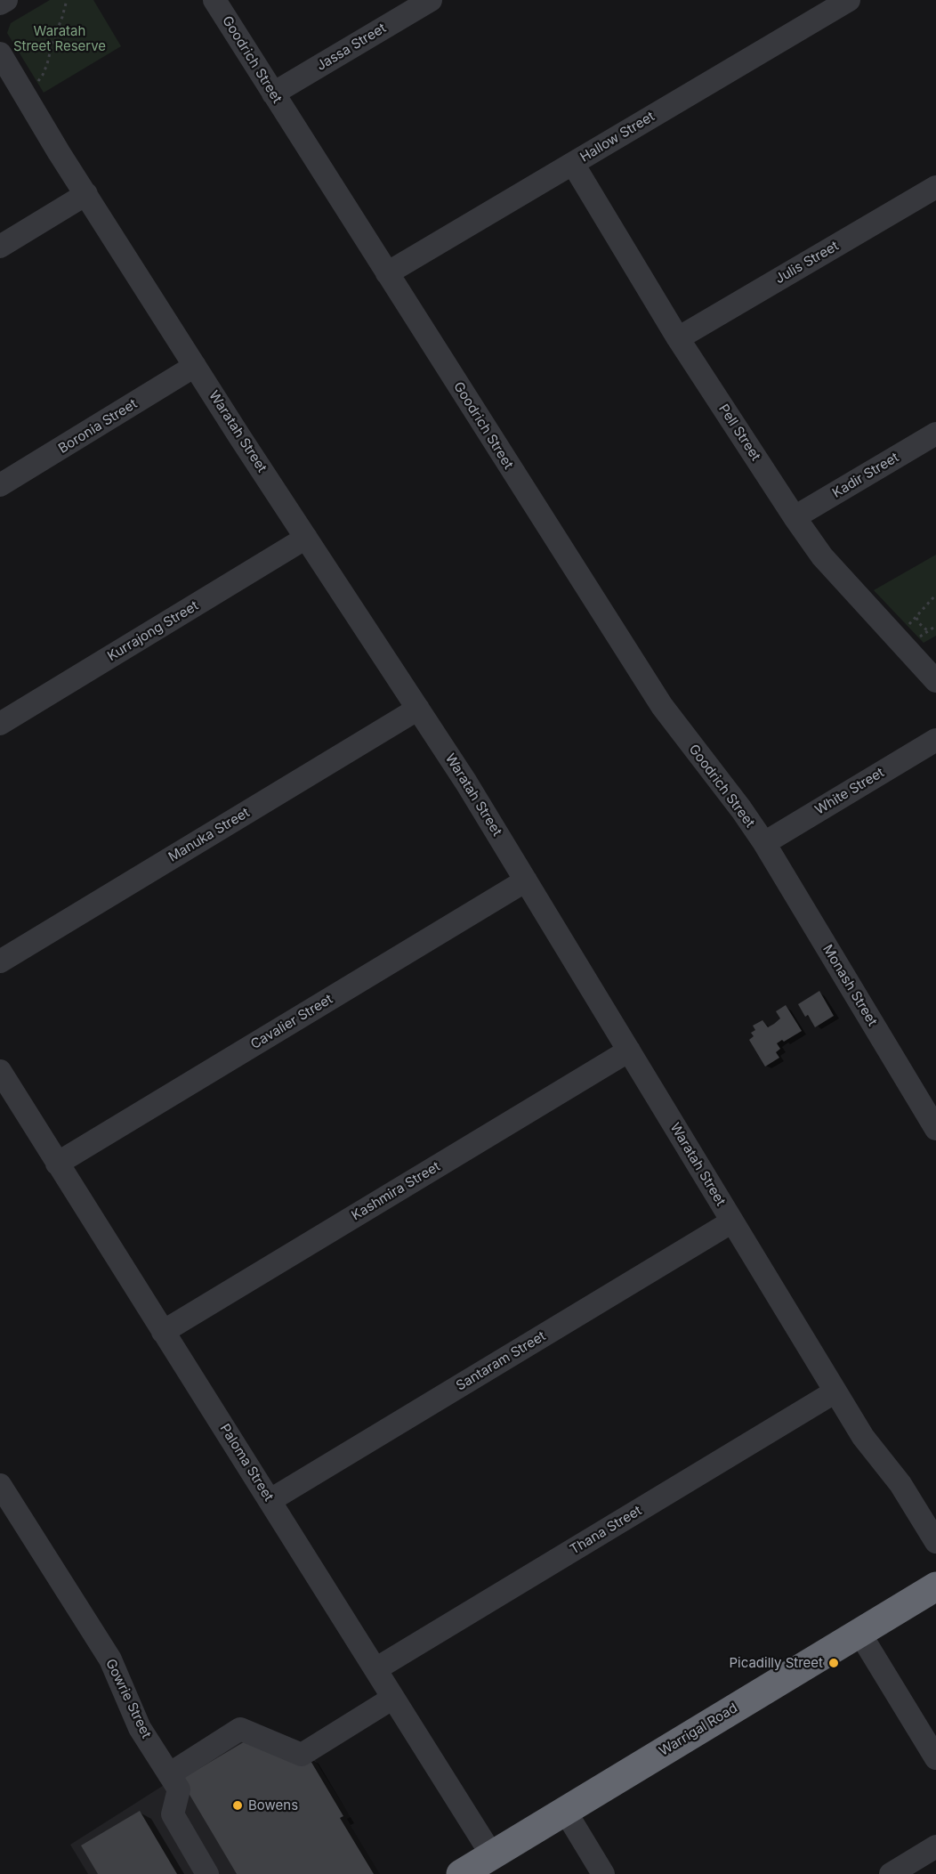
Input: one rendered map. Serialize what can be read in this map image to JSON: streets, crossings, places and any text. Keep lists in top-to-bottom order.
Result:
{
  "streets": {
    "highway": ["Warrigal Road"],
    "street": [
      "Jassa Street",
      "Goodrich Street",
      "Hallow Street",
      "Julis Street",
      "Boronia Street",
      "Waratah Street",
      "Pell Street",
      "Kadir Street",
      "Kurrajong Street",
      "White Street",
      "Manuka Street",
      "Monash Street",
      "Cavalier Street",
      "Kashmira Street",
      "Santaram Street",
      "Paloma Street",
      "Thana Street",
      "Gowrie Street"
    ]
  },
  "crossings": [
    ["Jassa Street", "Goodrich Street"],
    ["Goodrich Street", "Hallow Street"],
    ["Goodrich Street", "White Street"],
    ["Goodrich Street", "Monash Street"],
    ["Hallow Street", "Pell Street"],
    ["Julis Street", "Pell Street"],
    ["Boronia Street", "Waratah Street"],
    ["Waratah Street", "Kurrajong Street"],
    ["Waratah Street", "Manuka Street"],
    ["Waratah Street", "Cavalier Street"],
    ["Waratah Street", "Kashmira Street"],
    ["Waratah Street", "Santaram Street"],
    ["Waratah Street", "Thana Street"],
    ["Pell Street", "Kadir Street"],
    ["White Street", "Monash Street"],
    ["Cavalier Street", "Paloma Street"],
    ["Kashmira Street", "Paloma Street"],
    ["Santaram Street", "Paloma Street"],
    ["Paloma Street", "Thana Street"],
    ["Paloma Street", "Warrigal Road"]
  ],
  "parks": ["Waratah Street Reserve"],
  "places": ["Picadilly Street", "Bowens"]
}
